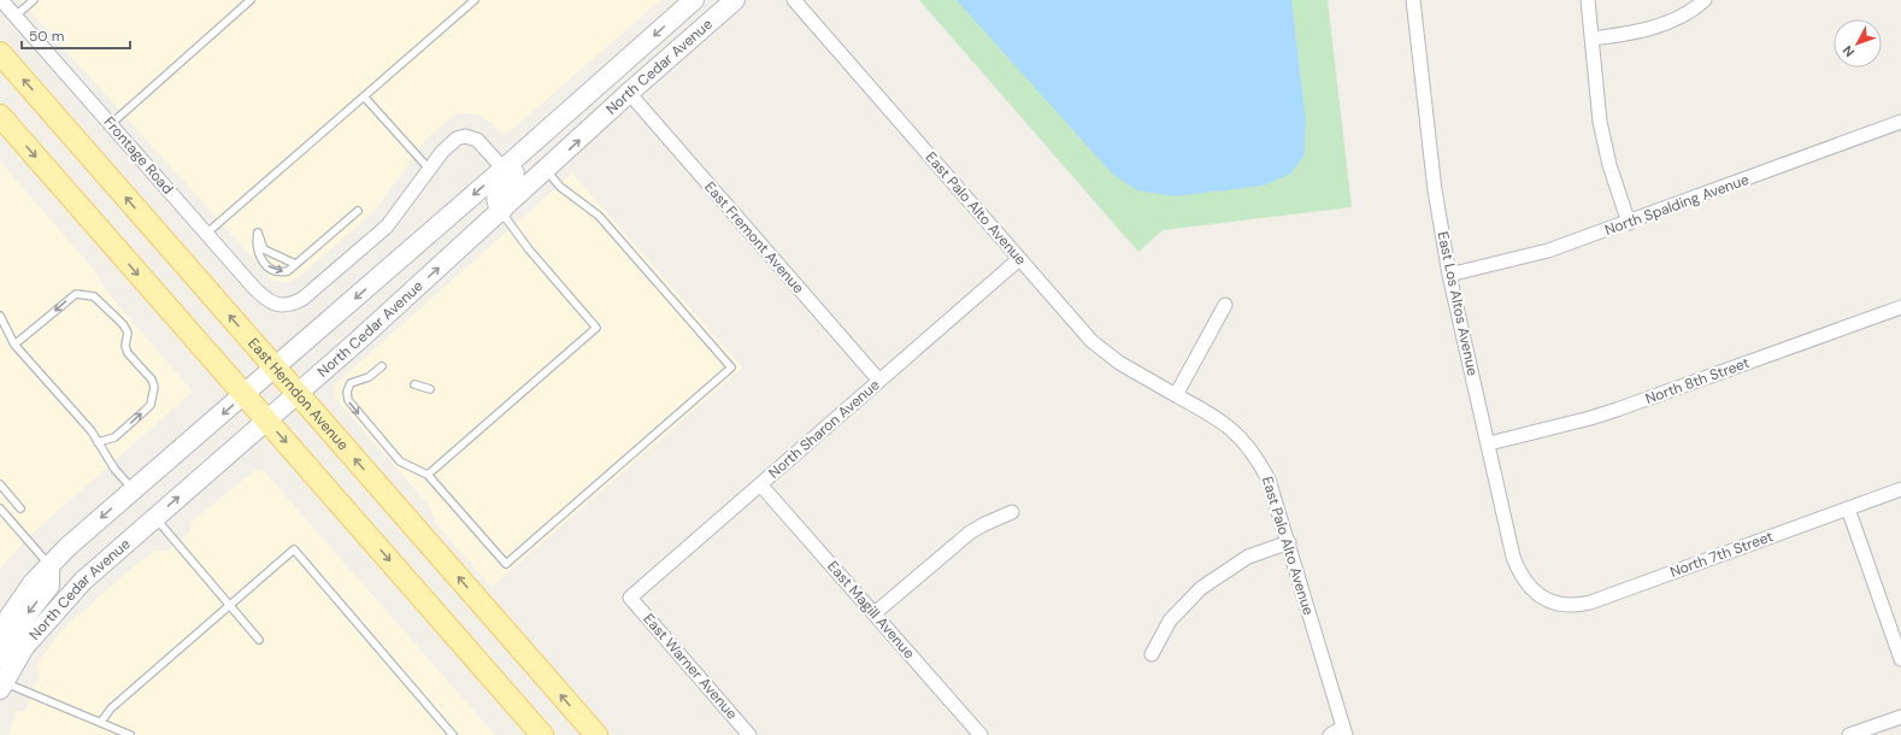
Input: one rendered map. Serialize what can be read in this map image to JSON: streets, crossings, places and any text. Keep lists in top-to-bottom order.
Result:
{
  "streets": {
    "main road": ["North Cedar Avenue", "East Herndon Avenue"],
    "street": [
      "Frontage Road",
      "North Spalding Avenue",
      "East Palo Alto Avenue",
      "East Fremont Avenue",
      "East Los Altos Avenue",
      "North 8th Street",
      "North Sharon Avenue",
      "North 7th Street",
      "East Magill Avenue",
      "East Warner Avenue"
    ]
  },
  "crossings": [
    ["North Cedar Avenue", "East Fremont Avenue"],
    ["North Cedar Avenue", "East Herndon Avenue"],
    ["North Spalding Avenue", "East Los Altos Avenue"],
    ["East Palo Alto Avenue", "North Sharon Avenue"],
    ["East Fremont Avenue", "North Sharon Avenue"],
    ["East Los Altos Avenue", "North 8th Street"],
    ["East Los Altos Avenue", "North 7th Street"],
    ["North Sharon Avenue", "East Magill Avenue"],
    ["North Sharon Avenue", "East Warner Avenue"]
  ],
  "scale_bar": "50 m",
  "north": "bottom left"
}
